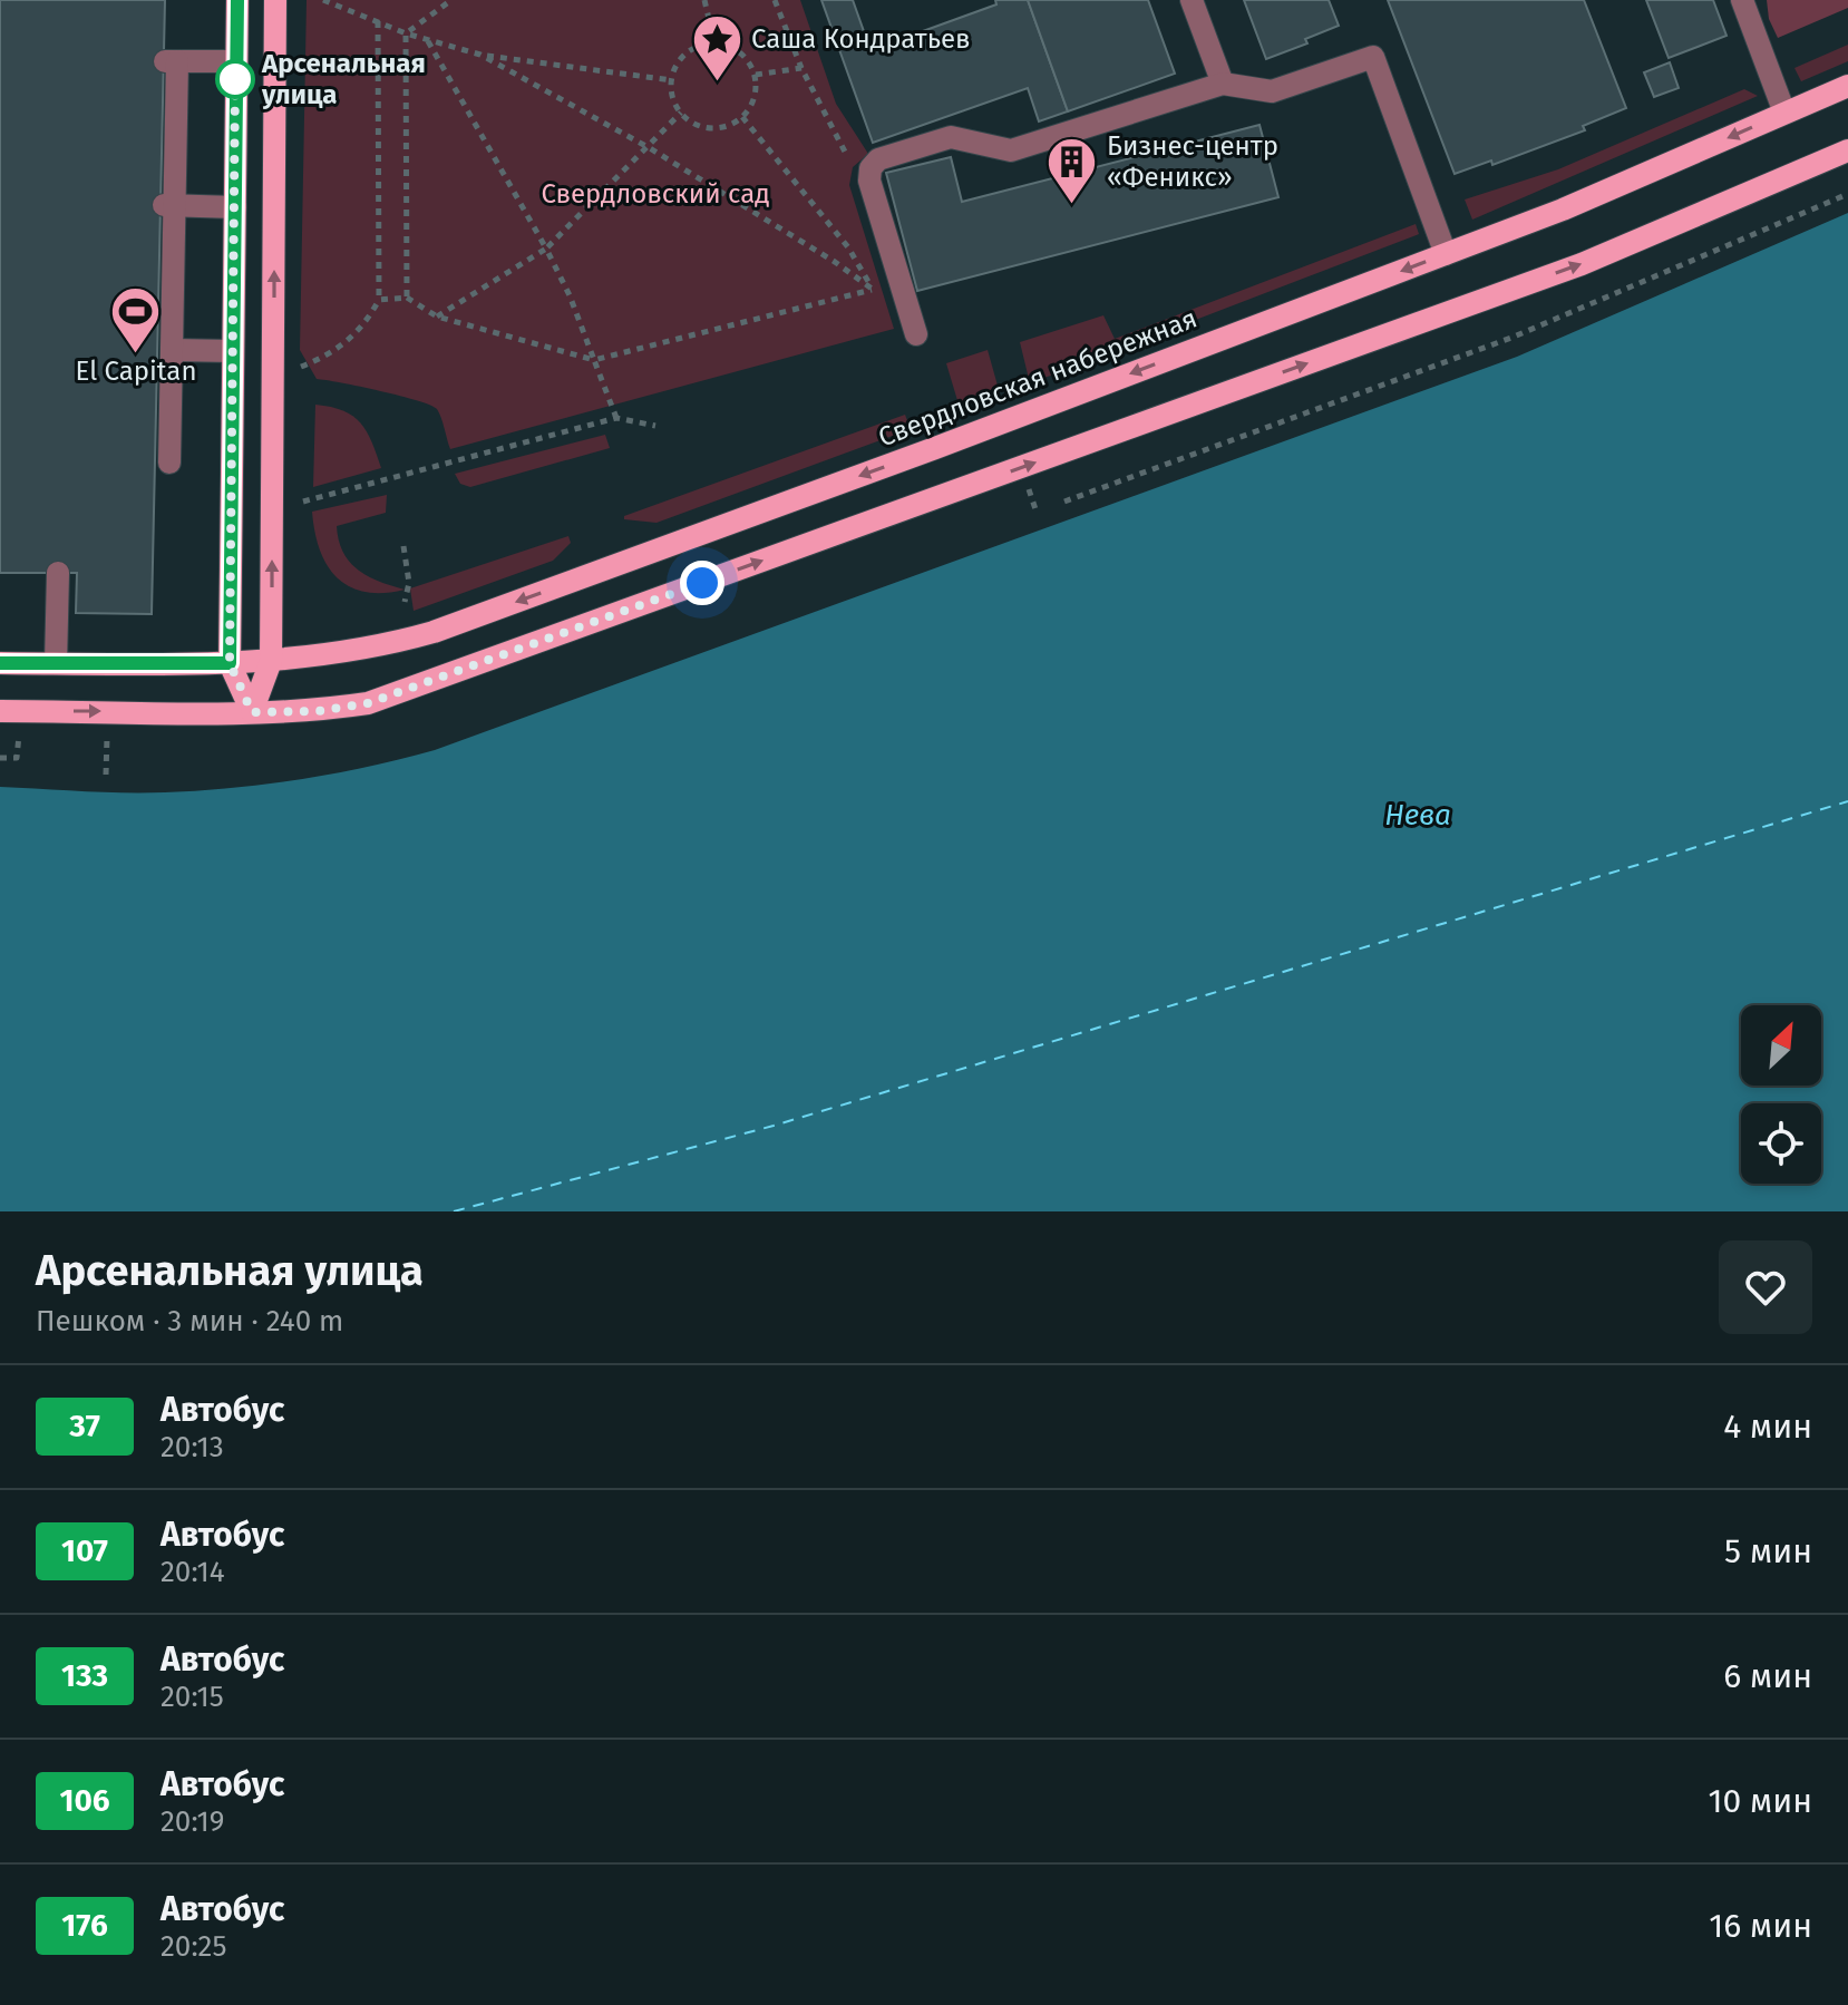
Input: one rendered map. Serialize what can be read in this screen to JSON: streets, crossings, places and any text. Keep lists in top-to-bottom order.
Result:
{
  "streets": {
    "main road": ["Свердловская набережная"]
  },
  "water": ["Нева"],
  "parks": ["Свердловский сад"],
  "places": {
    "other": ["Арсенальная улица"],
    "place": ["Саша Кондратьев"],
    "building": ["Бизнес-центр «Феникс»"],
    "sports": ["El Capitan"]
  },
  "lines": ["bus line 37"],
  "north": "top right",
  "page": {
    "heading": ["Арсенальная улица", "Пешком · 3 мин · 240 m"],
    "list": [
      {
        "mark": "37",
        "name": "Автобус",
        "note": "20:13",
        "value": "4 мин"
      },
      {
        "mark": "107",
        "name": "Автобус",
        "note": "20:14",
        "value": "5 мин"
      },
      {
        "mark": "133",
        "name": "Автобус",
        "note": "20:15",
        "value": "6 мин"
      },
      {
        "mark": "106",
        "name": "Автобус",
        "note": "20:19",
        "value": "10 мин"
      },
      {
        "mark": "176",
        "name": "Автобус",
        "note": "20:25",
        "value": "16 мин"
      }
    ]
  }
}
